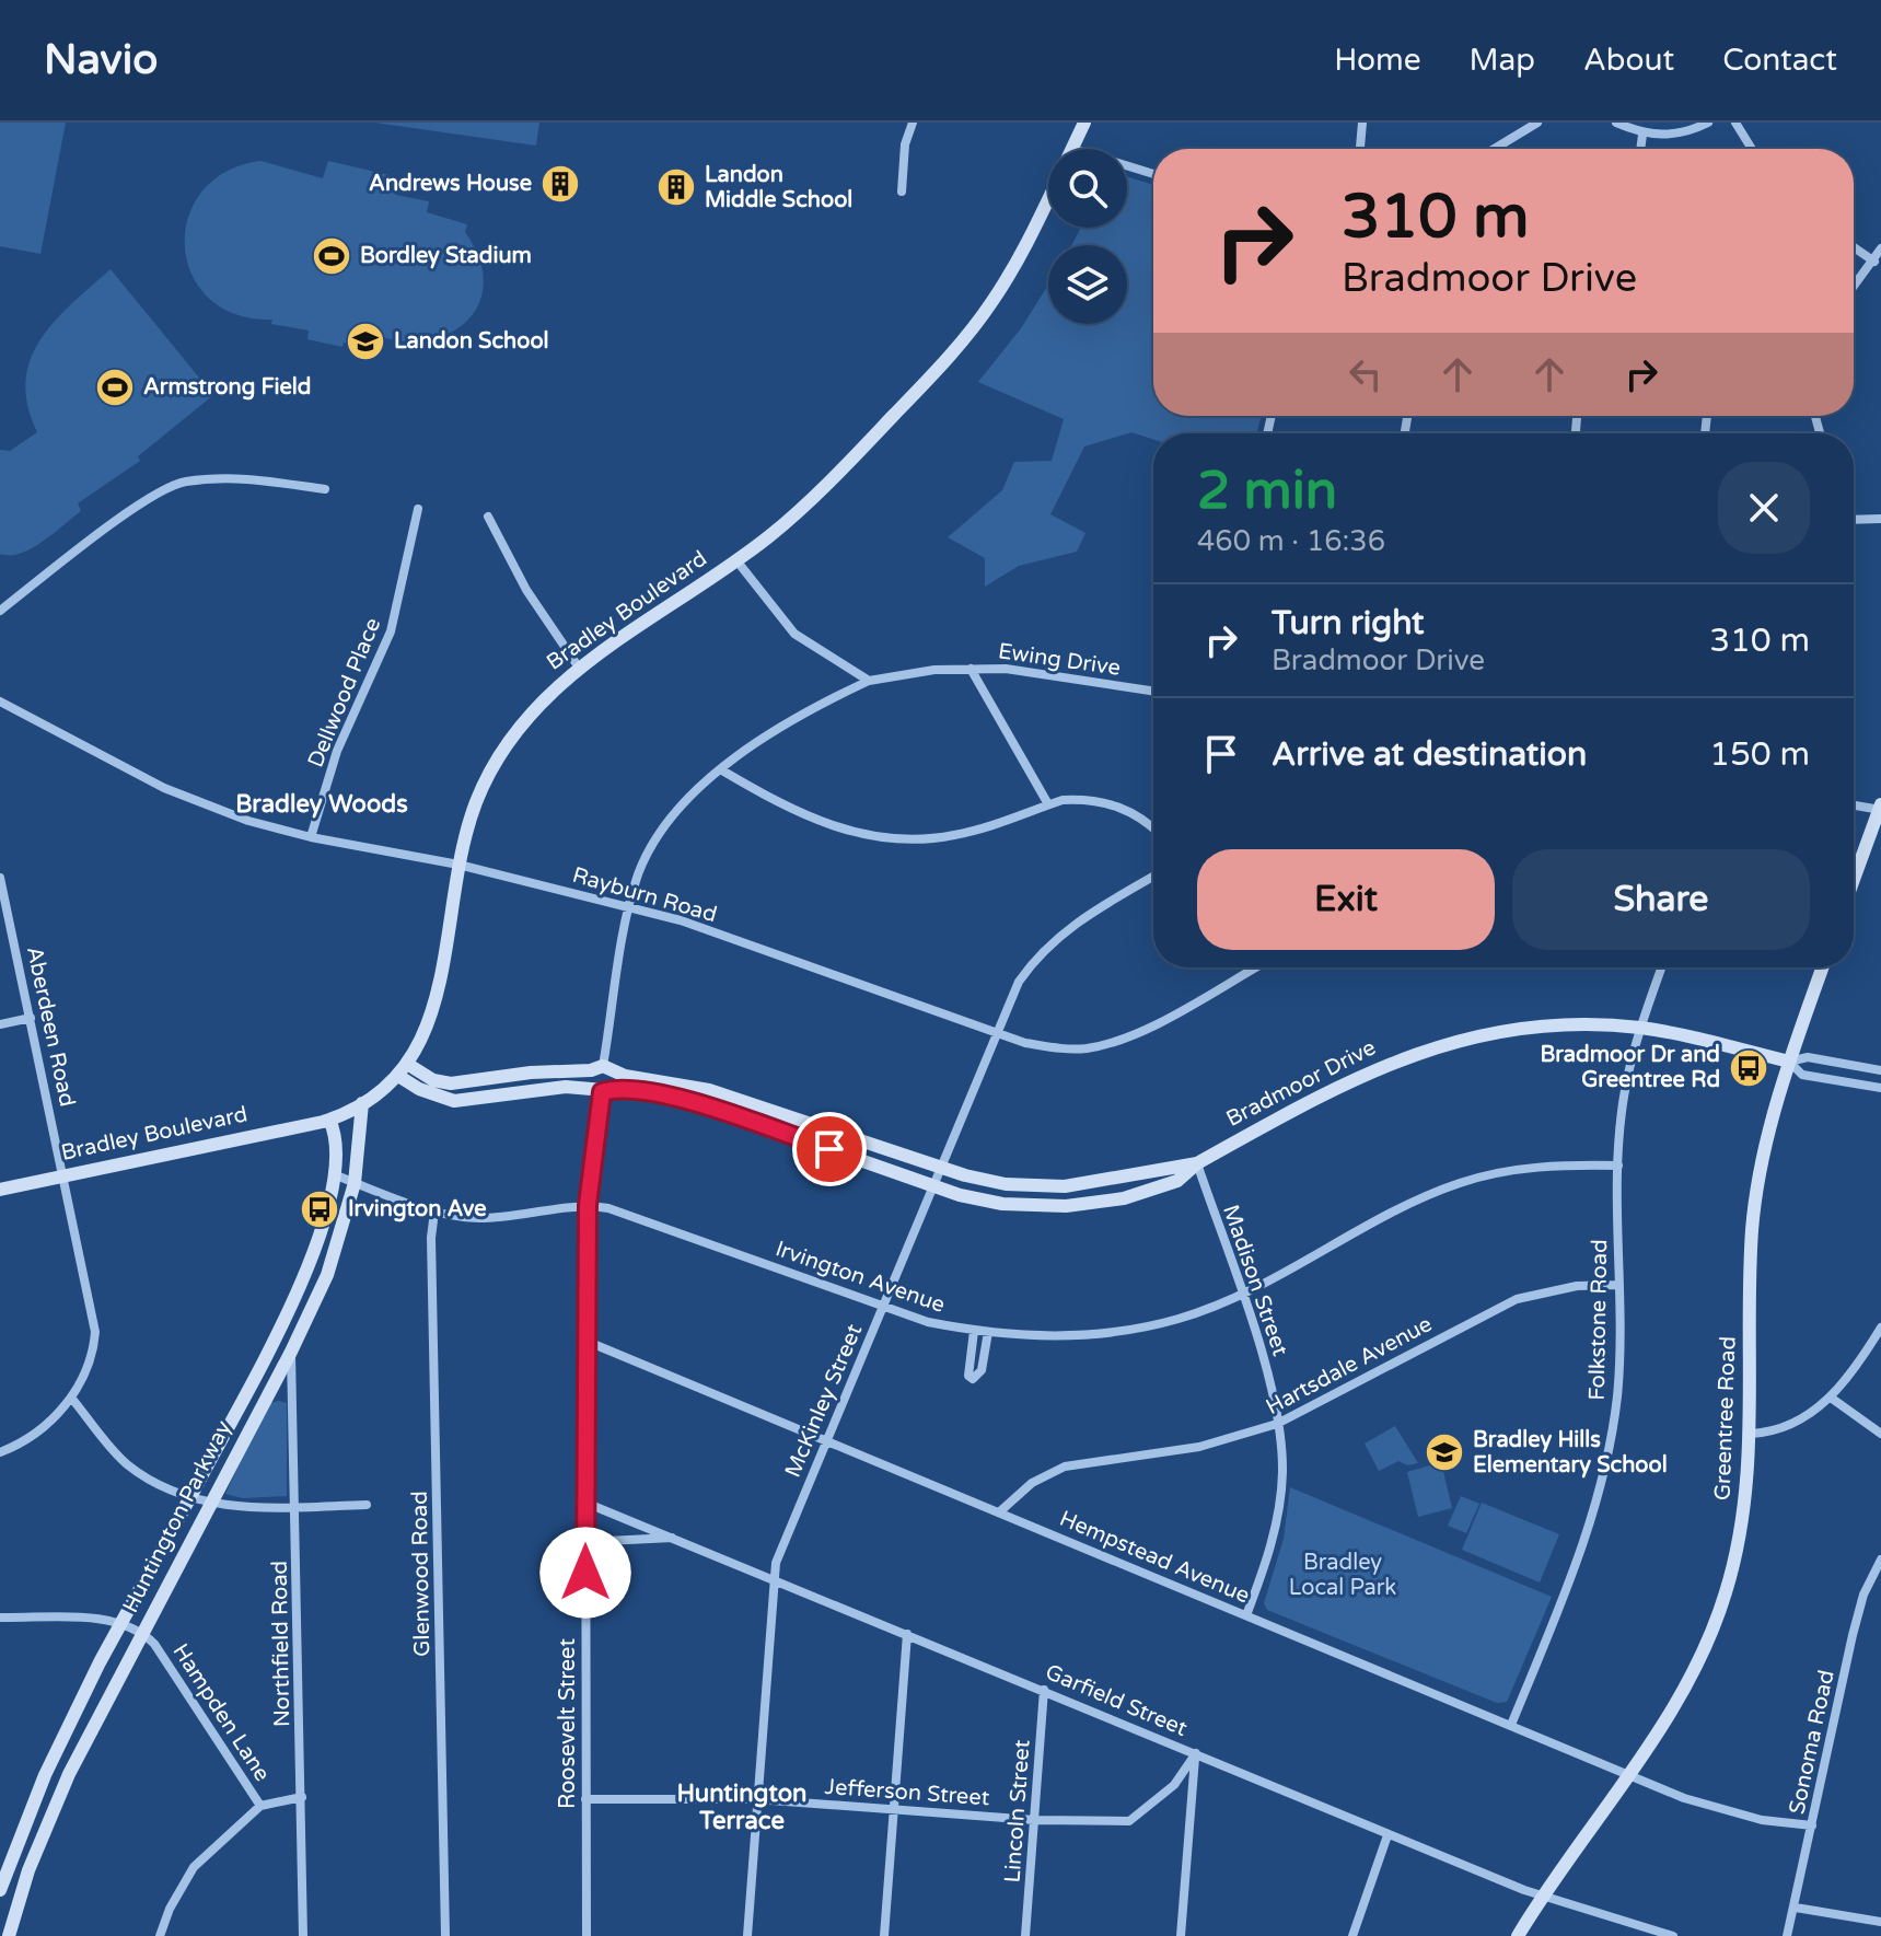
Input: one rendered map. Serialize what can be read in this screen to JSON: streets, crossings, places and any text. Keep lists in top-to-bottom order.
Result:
{
  "streets": {
    "street": [
      "Bradley Boulevard",
      "Ewing Drive",
      "Dellwood Place",
      "Rayburn Road",
      "Aberdeen Road",
      "Bradmoor Drive",
      "Irvington Avenue",
      "Madison Street",
      "Folkstone Road",
      "Hartsdale Avenue",
      "McKinley Street",
      "Greentree Road",
      "Huntington Parkway",
      "Hempstead Avenue",
      "Glenwood Road",
      "Northfield Road",
      "Garfield Street",
      "Hampden Lane",
      "Roosevelt Street",
      "Sonoma Road",
      "Jefferson Street",
      "Lincoln Street"
    ]
  },
  "crossings": [
    ["Bradley Boulevard", "Rayburn Road"],
    ["Bradley Boulevard", "Aberdeen Road"],
    ["Bradley Boulevard", "Bradmoor Drive"],
    ["Bradley Boulevard", "Huntington Parkway"],
    ["Dellwood Place", "Rayburn Road"],
    ["Rayburn Road", "McKinley Street"],
    ["Bradmoor Drive", "Madison Street"],
    ["Bradmoor Drive", "Folkstone Road"],
    ["Bradmoor Drive", "McKinley Street"],
    ["Bradmoor Drive", "Greentree Road"],
    ["Bradmoor Drive", "Roosevelt Street"],
    ["Irvington Avenue", "Madison Street"],
    ["Irvington Avenue", "Folkstone Road"],
    ["Irvington Avenue", "McKinley Street"],
    ["Irvington Avenue", "Huntington Parkway"],
    ["Irvington Avenue", "Glenwood Road"],
    ["Irvington Avenue", "Roosevelt Street"],
    ["Madison Street", "Hartsdale Avenue"],
    ["Madison Street", "Hempstead Avenue"],
    ["Folkstone Road", "Hartsdale Avenue"],
    ["Folkstone Road", "Hempstead Avenue"],
    ["Hartsdale Avenue", "Hempstead Avenue"],
    ["McKinley Street", "Hempstead Avenue"],
    ["McKinley Street", "Garfield Street"],
    ["McKinley Street", "Jefferson Street"],
    ["Greentree Road", "Hempstead Avenue"],
    ["Greentree Road", "Garfield Street"],
    ["Huntington Parkway", "Northfield Road"],
    ["Huntington Parkway", "Hampden Lane"],
    ["Hempstead Avenue", "Roosevelt Street"],
    ["Hempstead Avenue", "Sonoma Road"],
    ["Garfield Street", "Roosevelt Street"],
    ["Garfield Street", "Jefferson Street"],
    ["Garfield Street", "Lincoln Street"],
    ["Roosevelt Street", "Jefferson Street"],
    ["Jefferson Street", "Lincoln Street"]
  ],
  "districts": ["Bradley Woods", "Huntington Terrace"],
  "parks": ["Bradley Local Park"],
  "places": {
    "building": ["Andrews House", "Landon Middle School"],
    "sports": ["Bordley Stadium", "Armstrong Field"],
    "school or university": ["Landon School", "Bradley Hills Elementary School"],
    "bus stop": ["Bradmoor Dr and Greentree Rd", "Irvington Ave"]
  },
  "page": {
    "header": "Navio",
    "nav": [
      "Home",
      "Map",
      "About",
      "Contact"
    ],
    "turn": ["310 m", "Bradmoor Drive"],
    "heading": ["2 min", "460 m · 16:36"],
    "list": [
      {
        "name": "Turn right",
        "note": "Bradmoor Drive",
        "value": "310 m"
      },
      {
        "name": "Arrive at destination",
        "value": "150 m"
      }
    ],
    "buttons": ["Exit", "Share"]
  }
}
